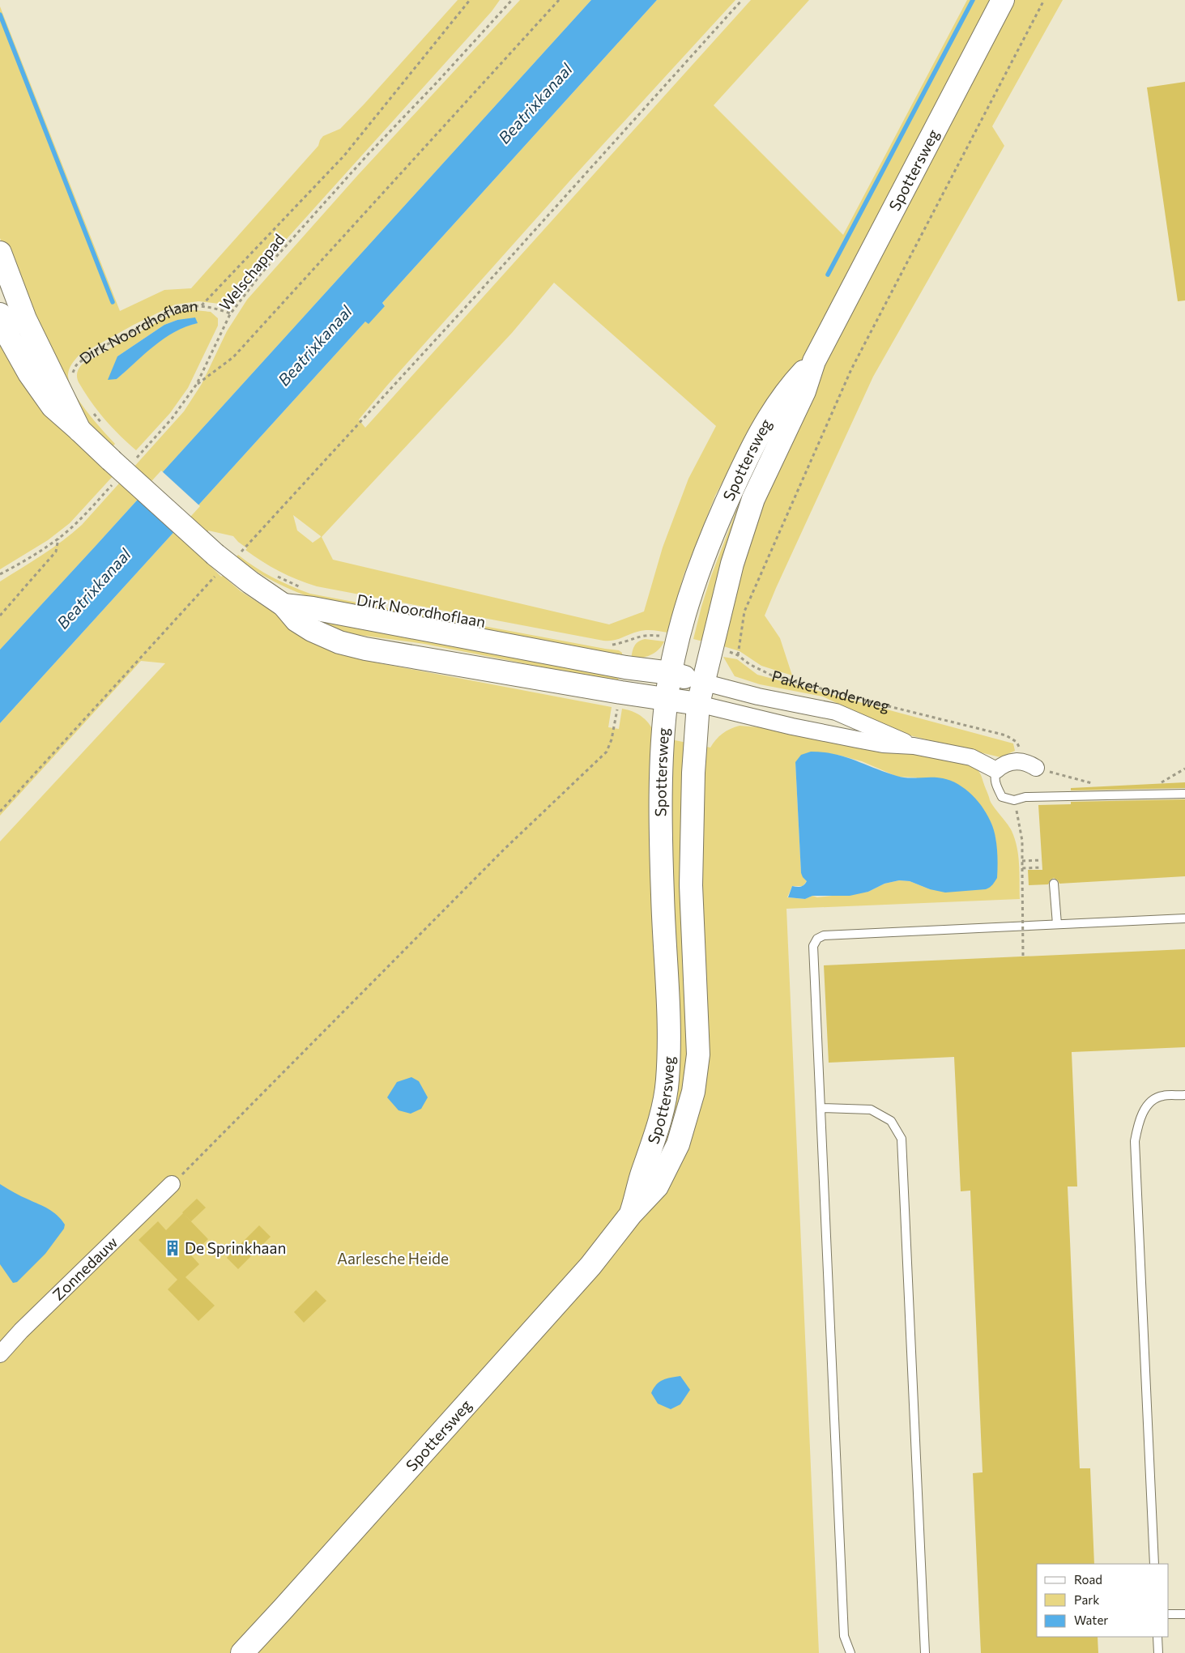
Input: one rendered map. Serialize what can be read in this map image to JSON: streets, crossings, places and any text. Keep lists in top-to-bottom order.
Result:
{
  "streets": {
    "main road": ["Spottersweg", "Dirk Noordhoflaan"],
    "street": ["Pakket onderweg", "Zonnedauw"],
    "path": ["Welschappad"]
  },
  "crossings": [
    ["Spottersweg", "Dirk Noordhoflaan"],
    ["Spottersweg", "Pakket onderweg"],
    ["Welschappad", "Dirk Noordhoflaan"],
    ["Dirk Noordhoflaan", "Pakket onderweg"]
  ],
  "water": ["Beatrixkanaal"],
  "parks": ["Aarlesche Heide"],
  "places": {
    "building": ["De Sprinkhaan"]
  },
  "legend": ["Road", "Park", "Water"]
}
